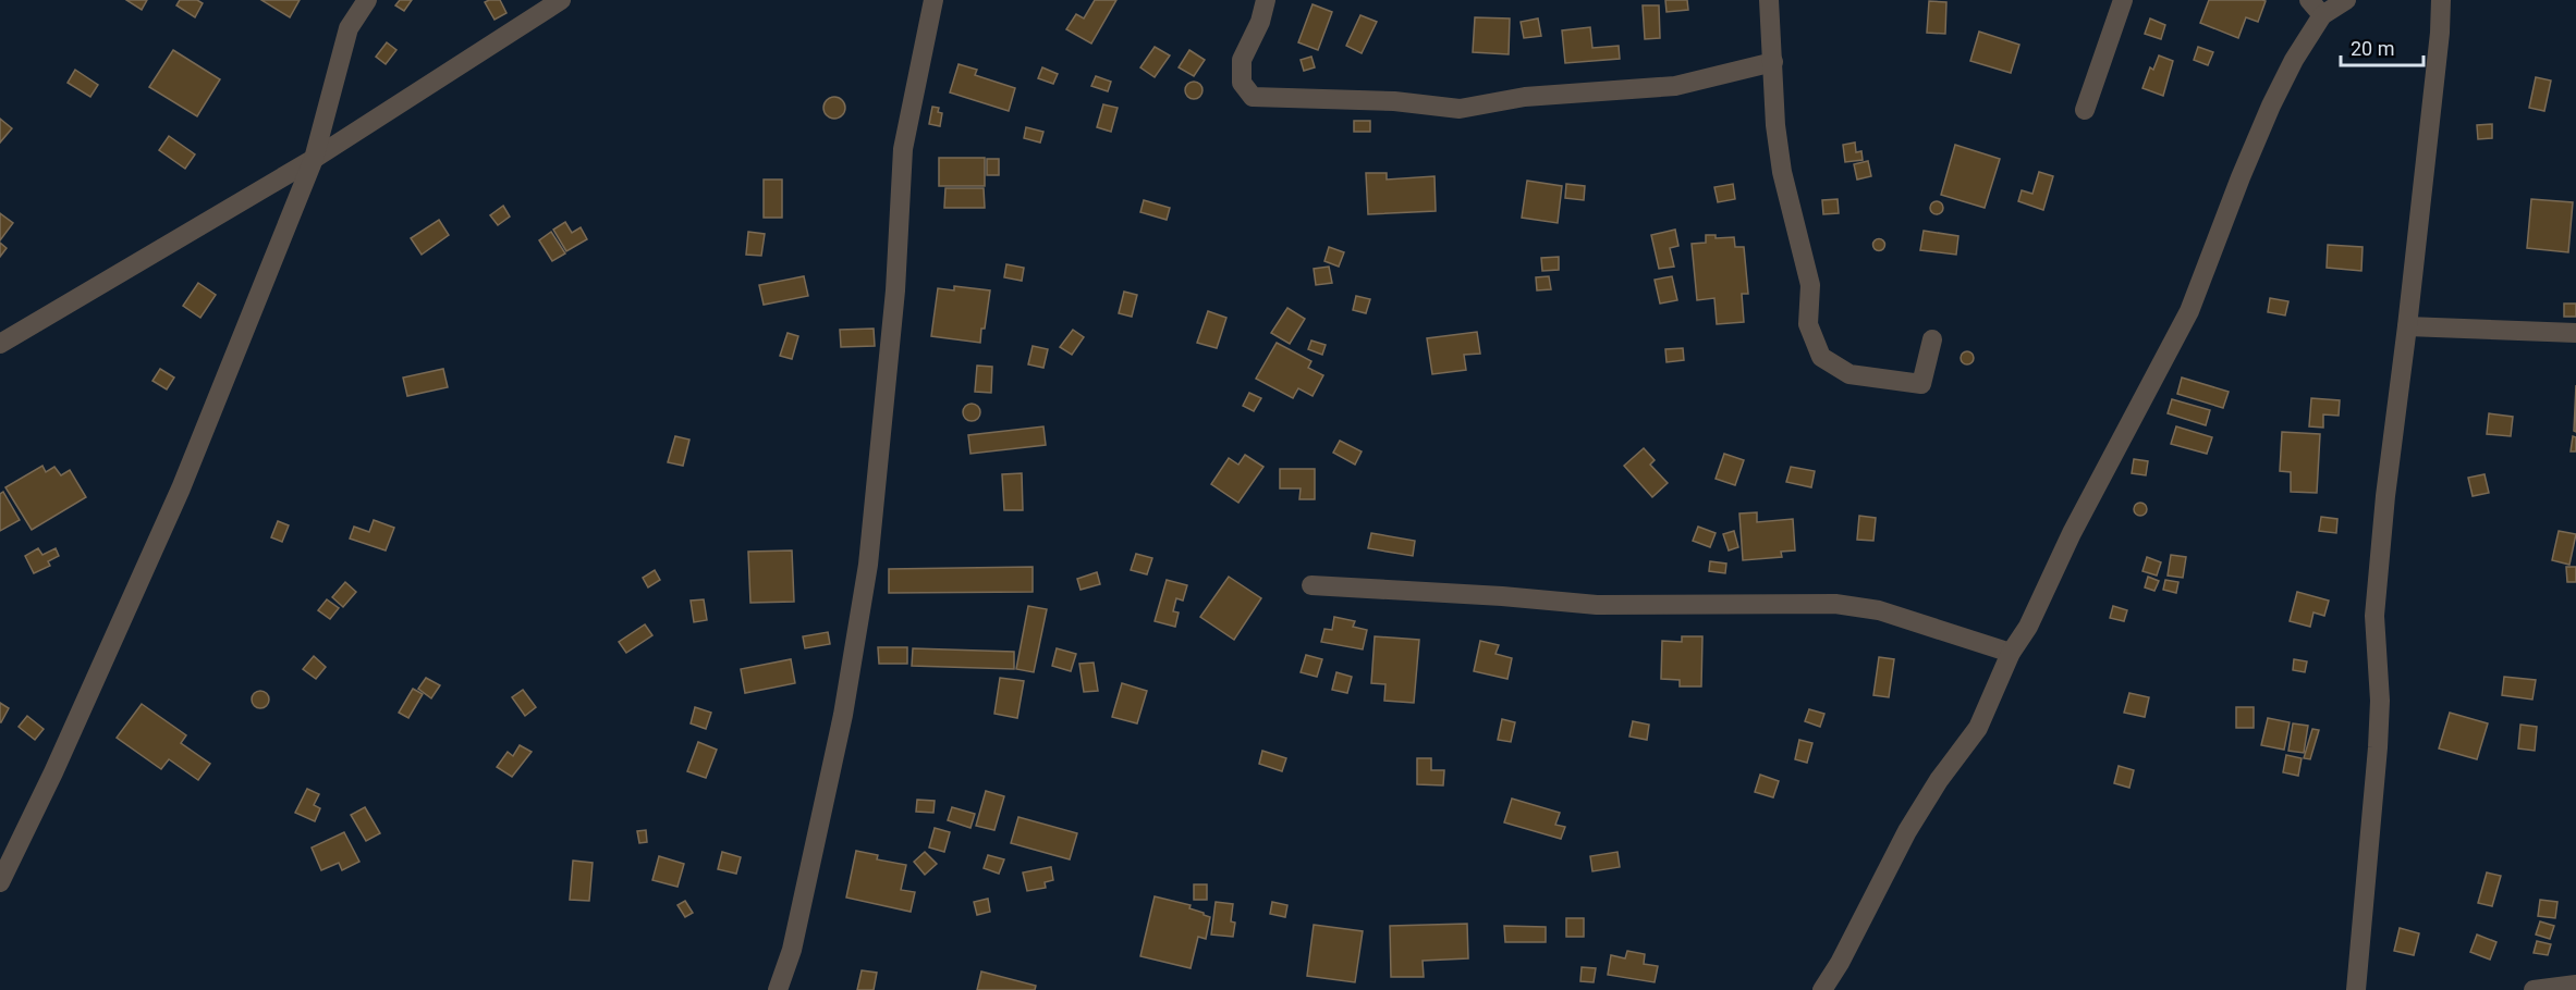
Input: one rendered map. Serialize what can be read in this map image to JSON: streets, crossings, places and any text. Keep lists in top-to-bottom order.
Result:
{
  "scale_bar": "20 m"
}
